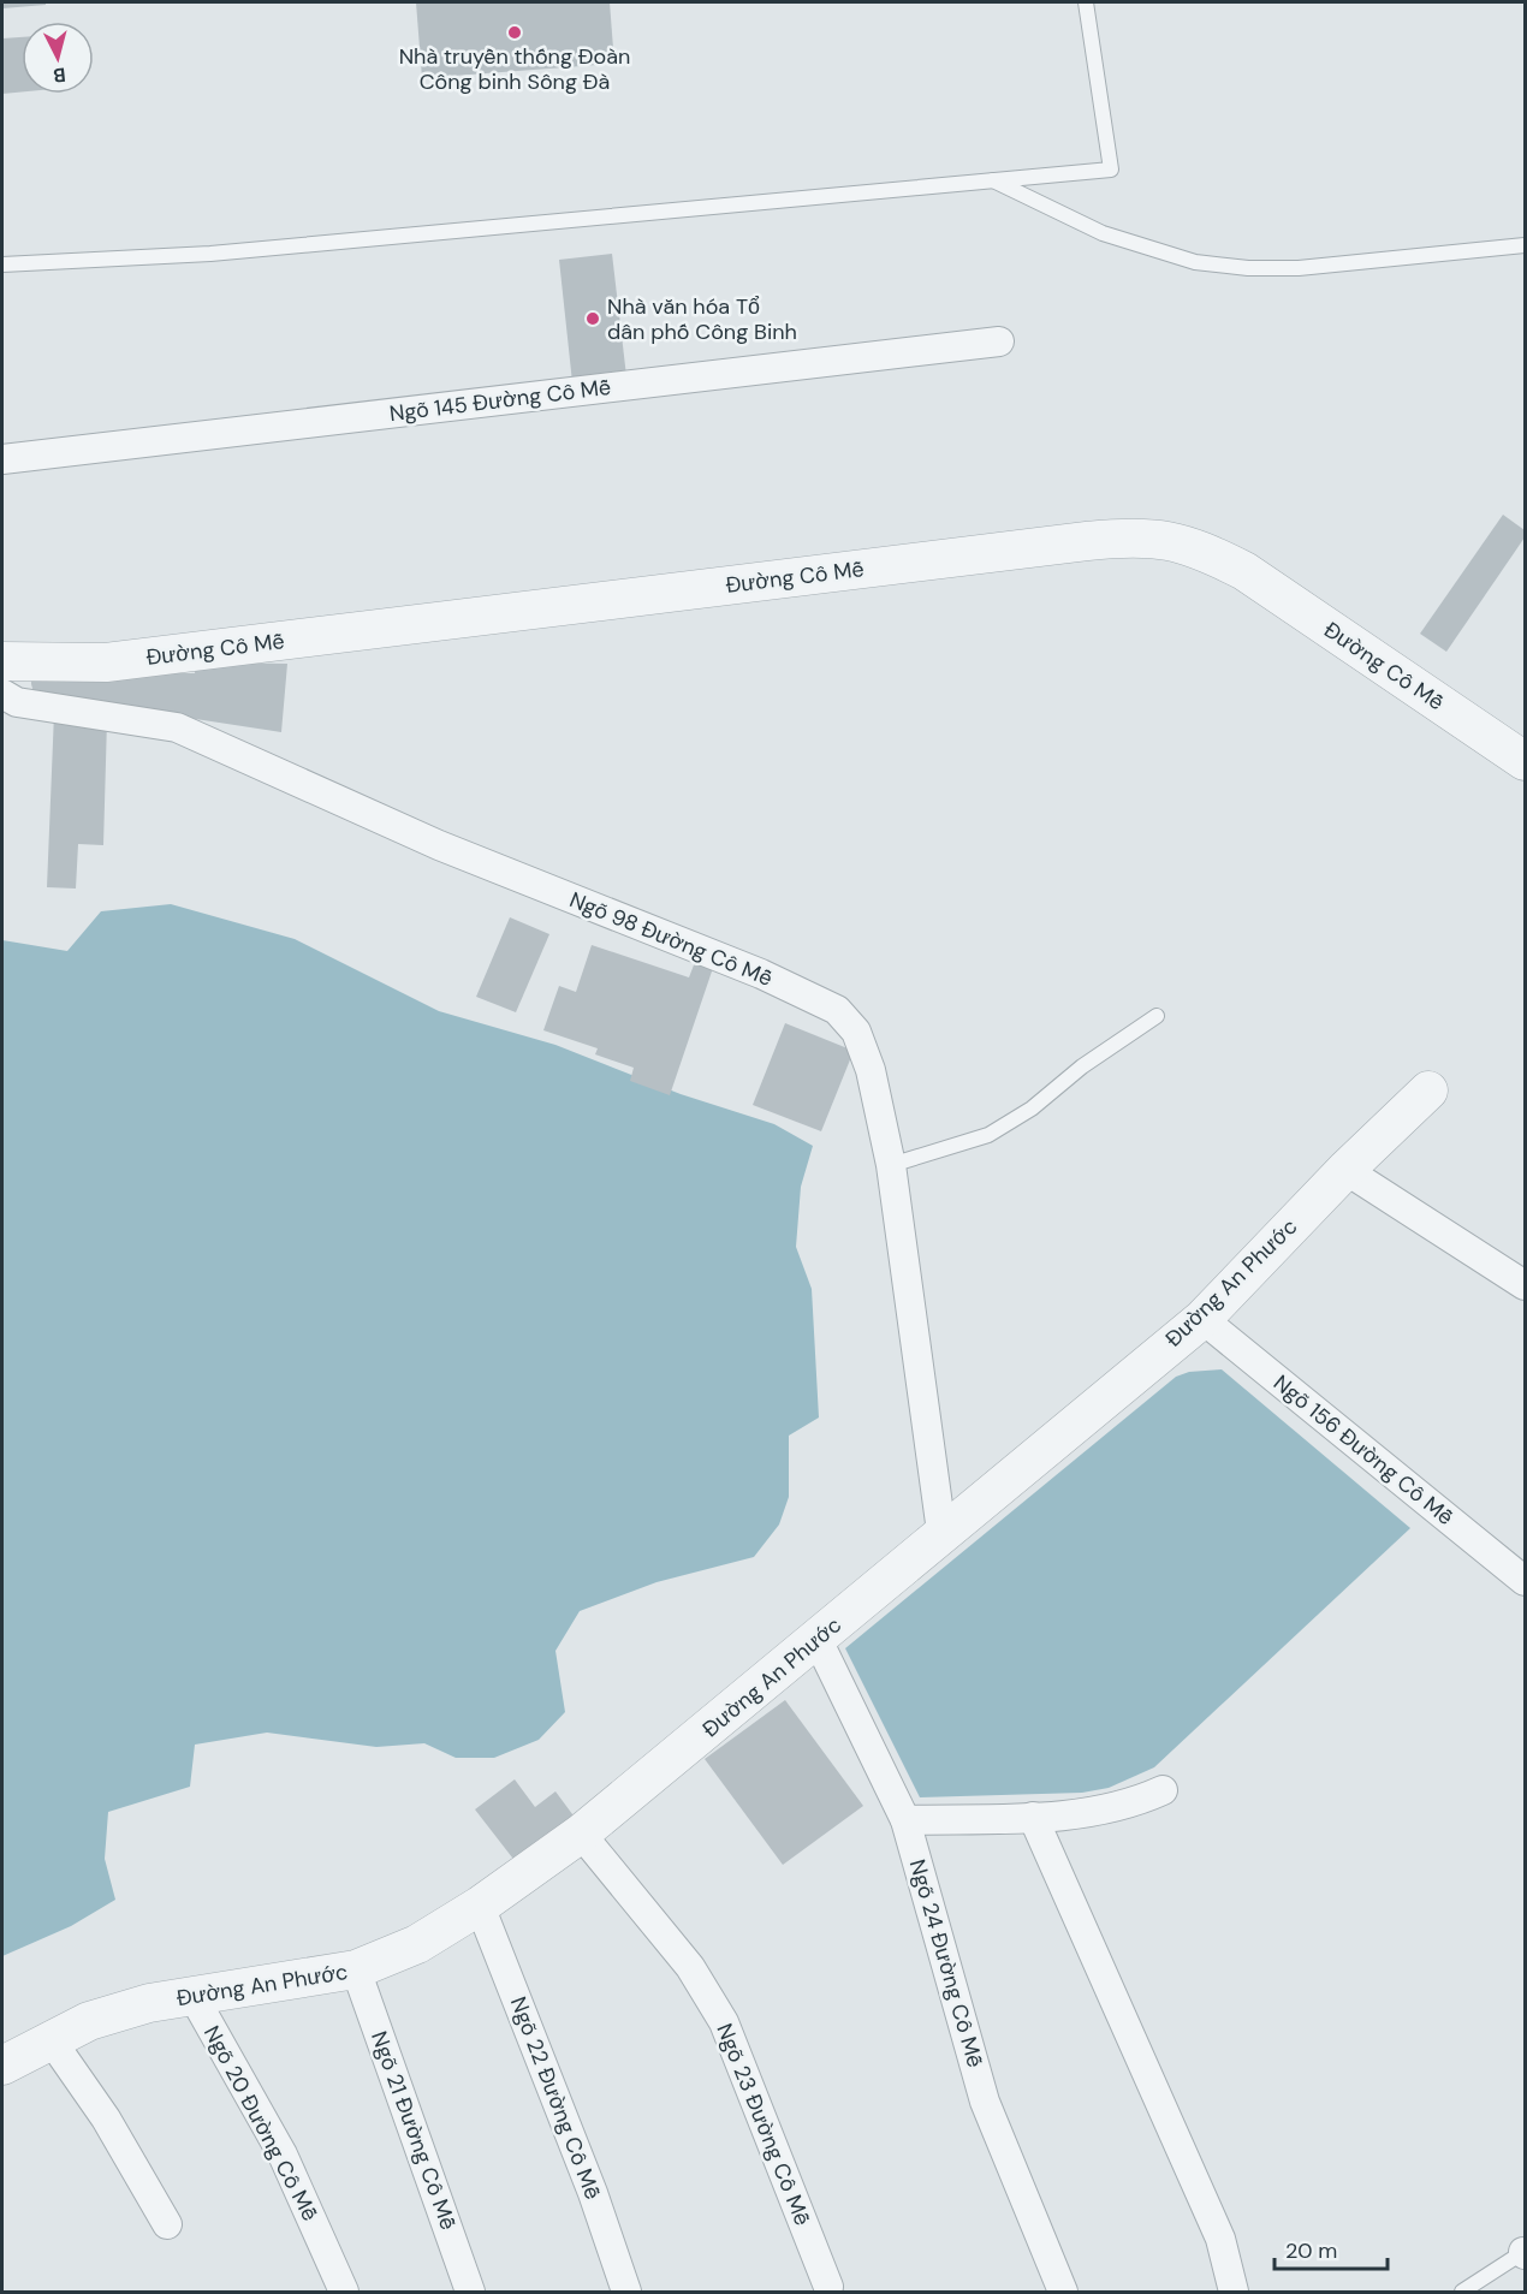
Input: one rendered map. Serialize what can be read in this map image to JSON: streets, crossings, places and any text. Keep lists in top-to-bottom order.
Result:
{
  "streets": {
    "street": [
      "Ngõ 145 Đường Cô Mễ",
      "Đường Cô Mễ",
      "Ngõ 98 Đường Cô Mễ",
      "Đường An Phước",
      "Ngõ 156 Đường Cô Mễ",
      "Ngõ 24 Đường Cô Mễ",
      "Ngõ 22 Đường Cô Mễ",
      "Ngõ 20 Đường Cô Mễ",
      "Ngõ 23 Đường Cô Mễ",
      "Ngõ 21 Đường Cô Mễ"
    ]
  },
  "crossings": [
    ["Ngõ 98 Đường Cô Mễ", "Đường An Phước"],
    ["Đường An Phước", "Ngõ 156 Đường Cô Mễ"],
    ["Đường An Phước", "Ngõ 24 Đường Cô Mễ"],
    ["Đường An Phước", "Ngõ 22 Đường Cô Mễ"],
    ["Đường An Phước", "Ngõ 20 Đường Cô Mễ"],
    ["Đường An Phước", "Ngõ 23 Đường Cô Mễ"],
    ["Đường An Phước", "Ngõ 21 Đường Cô Mễ"]
  ],
  "places": ["Nhà truyền thống Đoàn Công binh Sông Đà", "Nhà văn hóa Tổ dân phố Công Binh"],
  "scale_bar": "20 m",
  "north": "bottom"
}
